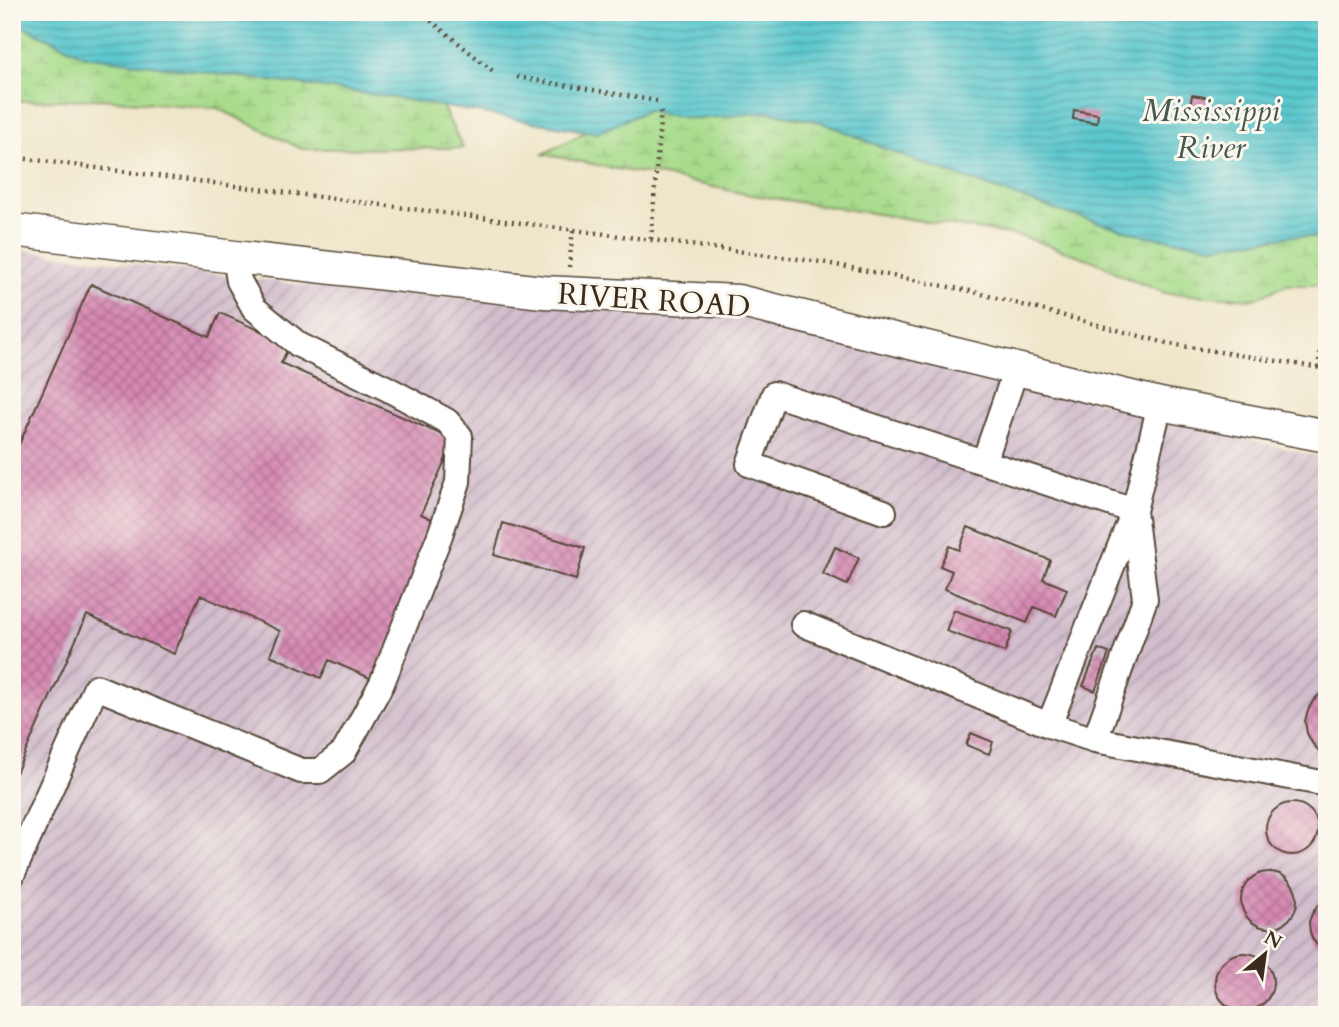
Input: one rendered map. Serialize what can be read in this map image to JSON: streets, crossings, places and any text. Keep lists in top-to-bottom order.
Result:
{
  "streets": {
    "main road": ["RIVER ROAD"]
  },
  "water": ["Mississippi River"],
  "north": "top right"
}
